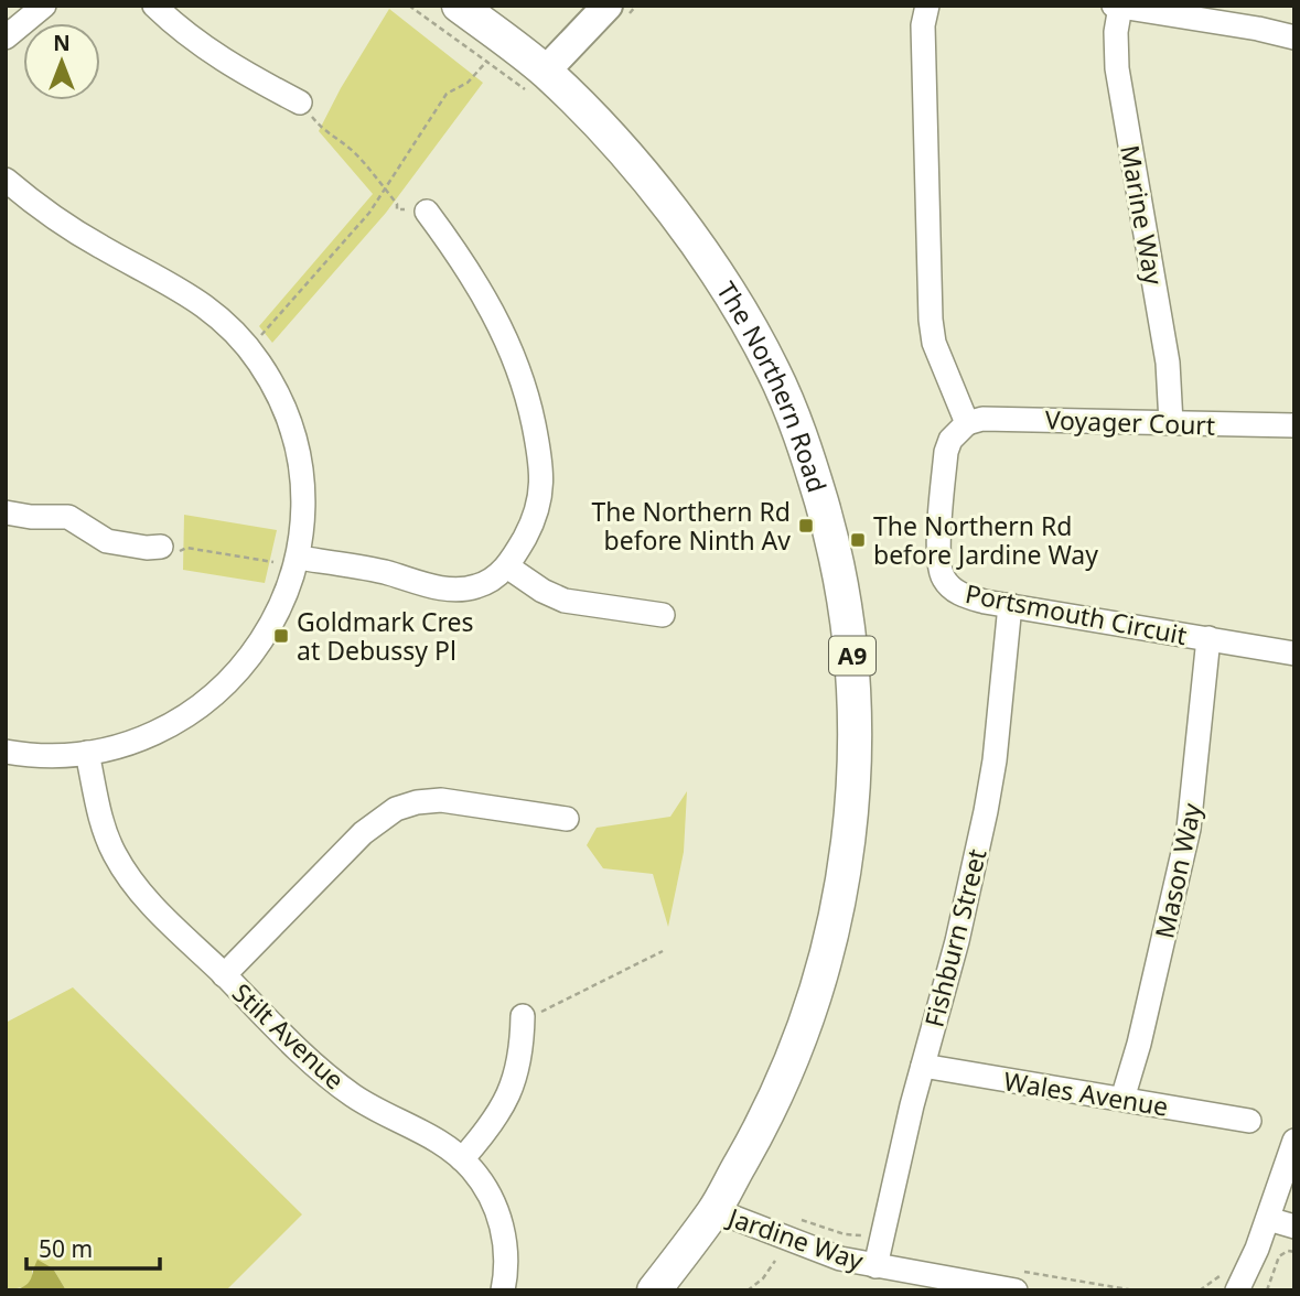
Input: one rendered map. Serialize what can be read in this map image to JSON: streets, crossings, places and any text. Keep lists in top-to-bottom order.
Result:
{
  "streets": {
    "highway": ["The Northern Road", "A9"],
    "street": [
      "Marine Way",
      "Voyager Court",
      "Portsmouth Circuit",
      "Mason Way",
      "Fishburn Street",
      "Stilt Avenue",
      "Wales Avenue",
      "Jardine Way"
    ]
  },
  "crossings": [
    ["Marine Way", "Voyager Court"],
    ["The Northern Road", "Jardine Way"],
    ["Voyager Court", "Portsmouth Circuit"],
    ["Portsmouth Circuit", "Mason Way"],
    ["Portsmouth Circuit", "Fishburn Street"],
    ["Mason Way", "Wales Avenue"],
    ["Fishburn Street", "Wales Avenue"],
    ["Fishburn Street", "Jardine Way"]
  ],
  "places": {
    "transit": ["The Northern Rd before Ninth Av", "The Northern Rd before Jardine Way", "Goldmark Cres at Debussy Pl"]
  },
  "scale_bar": "50 m",
  "north": "top"
}
